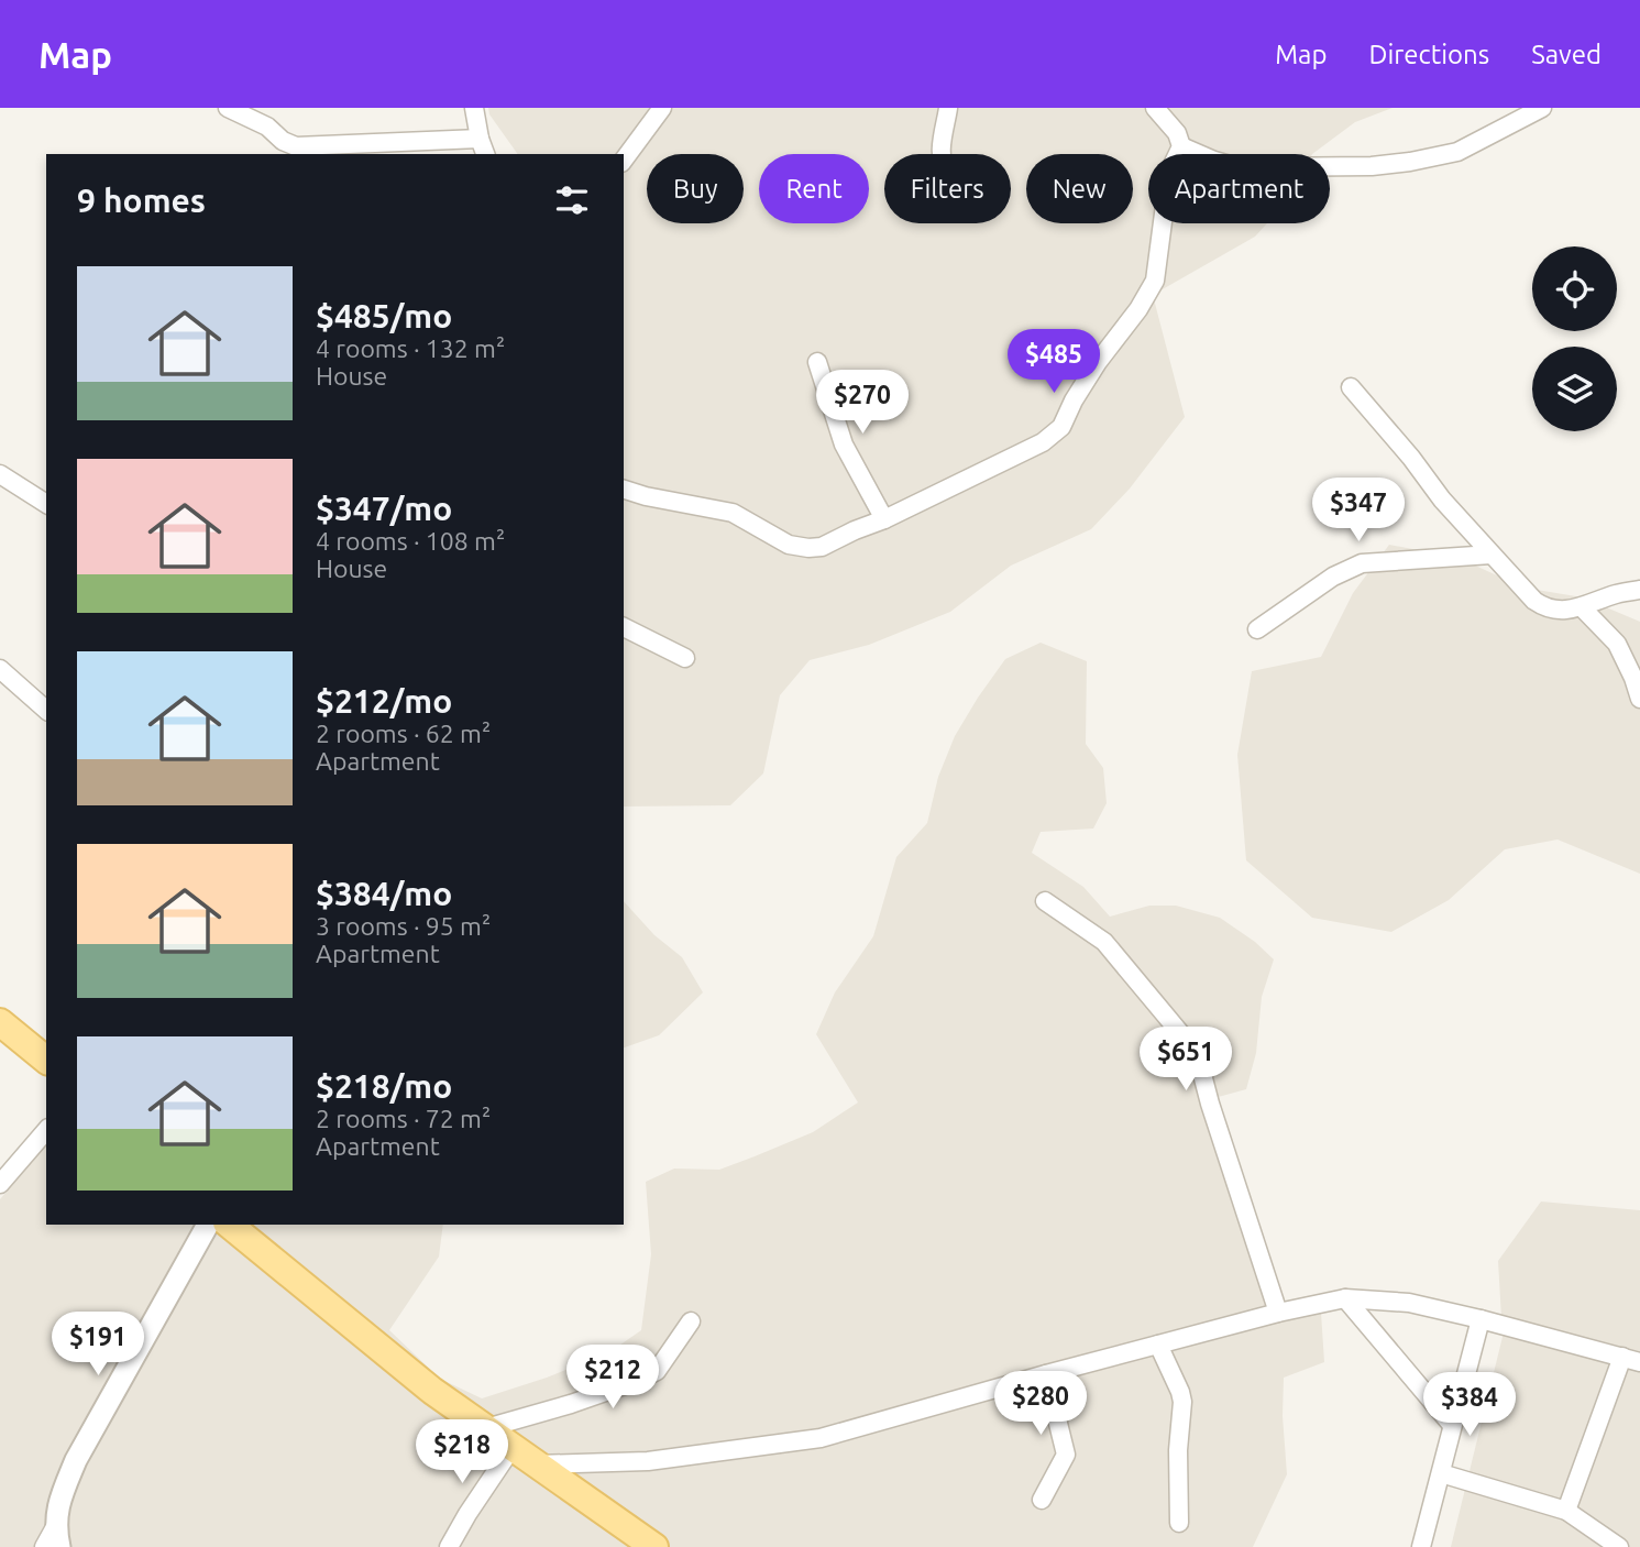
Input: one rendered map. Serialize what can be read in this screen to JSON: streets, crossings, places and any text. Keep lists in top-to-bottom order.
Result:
{
  "page": {
    "header": "Map",
    "nav": ["Map", "Directions", "Saved"],
    "chip": [
      "Buy",
      "Rent",
      "Filters",
      "New",
      "Apartment"
    ],
    "heading": "9 homes",
    "list": [
      {
        "name": "$485/mo",
        "note": "4 rooms · 132 m² · House"
      },
      {
        "name": "$347/mo",
        "note": "4 rooms · 108 m² · House"
      },
      {
        "name": "$212/mo",
        "note": "2 rooms · 62 m² · Apartment"
      },
      {
        "name": "$384/mo",
        "note": "3 rooms · 95 m² · Apartment"
      },
      {
        "name": "$218/mo",
        "note": "2 rooms · 72 m² · Apartment"
      }
    ],
    "price": [
      "$485",
      "$270",
      "$347",
      "$651",
      "$191",
      "$212",
      "$280",
      "$384",
      "$218"
    ]
  }
}
